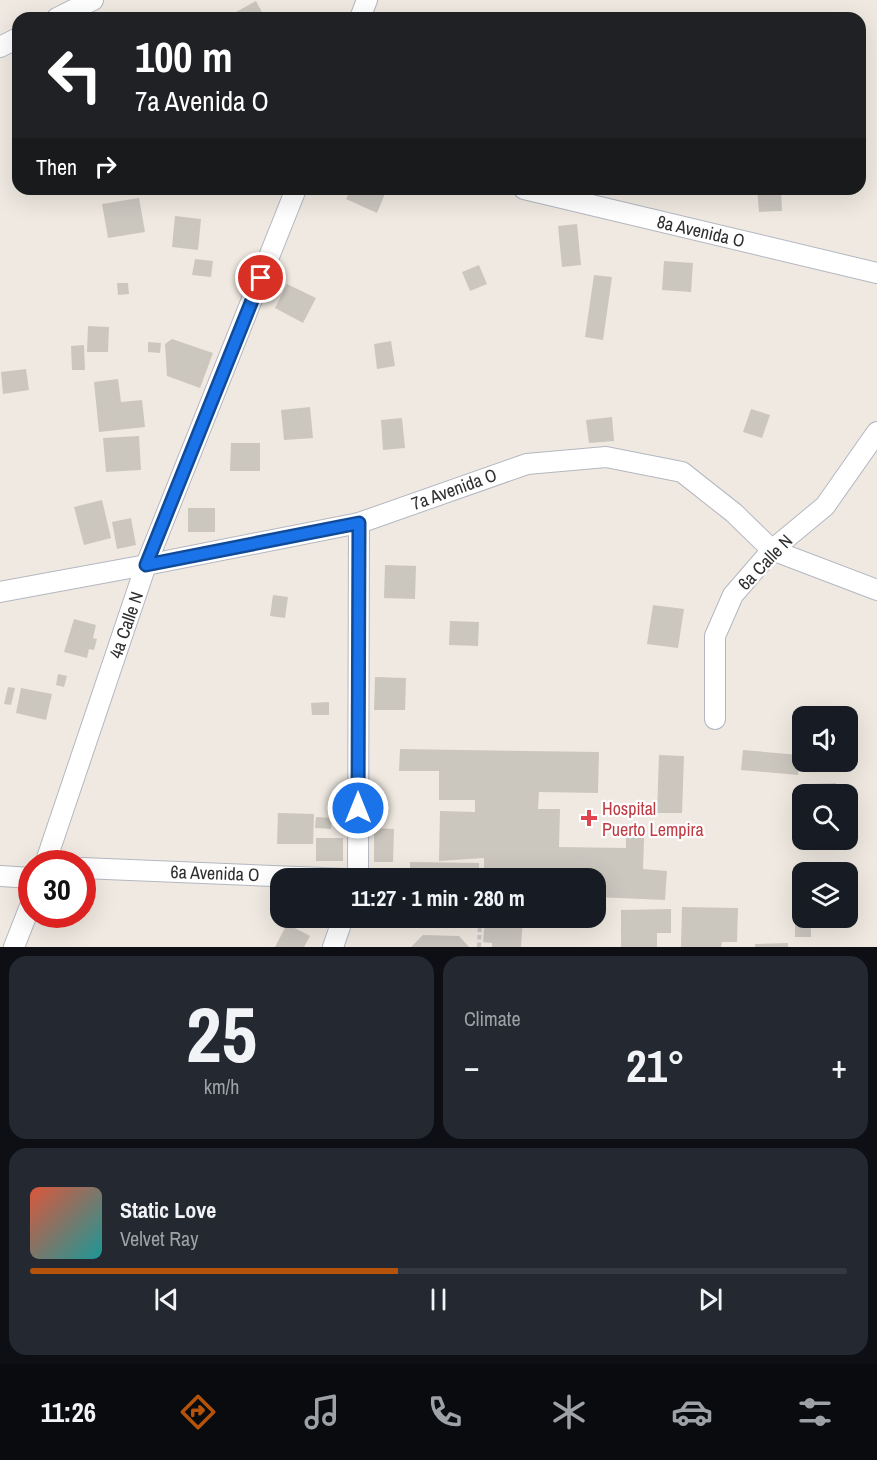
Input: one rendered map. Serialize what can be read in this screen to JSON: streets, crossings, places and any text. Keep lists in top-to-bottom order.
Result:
{
  "streets": {
    "street": [
      "8a Avenida O",
      "7a Avenida O",
      "6a Calle N",
      "4a Calle N",
      "6a Avenida O"
    ]
  },
  "crossings": [
    ["7a Avenida O", "6a Calle N"],
    ["7a Avenida O", "4a Calle N"]
  ],
  "places": {
    "health": ["Hospital Puerto Lempira"]
  },
  "page": {
    "turn": ["100 m", "7a Avenida O"],
    "then": "Then",
    "limit": "30",
    "trip": "11:27 · 1 min · 280 m",
    "tile": [
      ["25", "km/h"],
      "Climate"
    ],
    "heat": ["−", "21°", "+"],
    "song": ["Static Love", "Velvet Ray"],
    "tabs": "11:26"
  }
}
